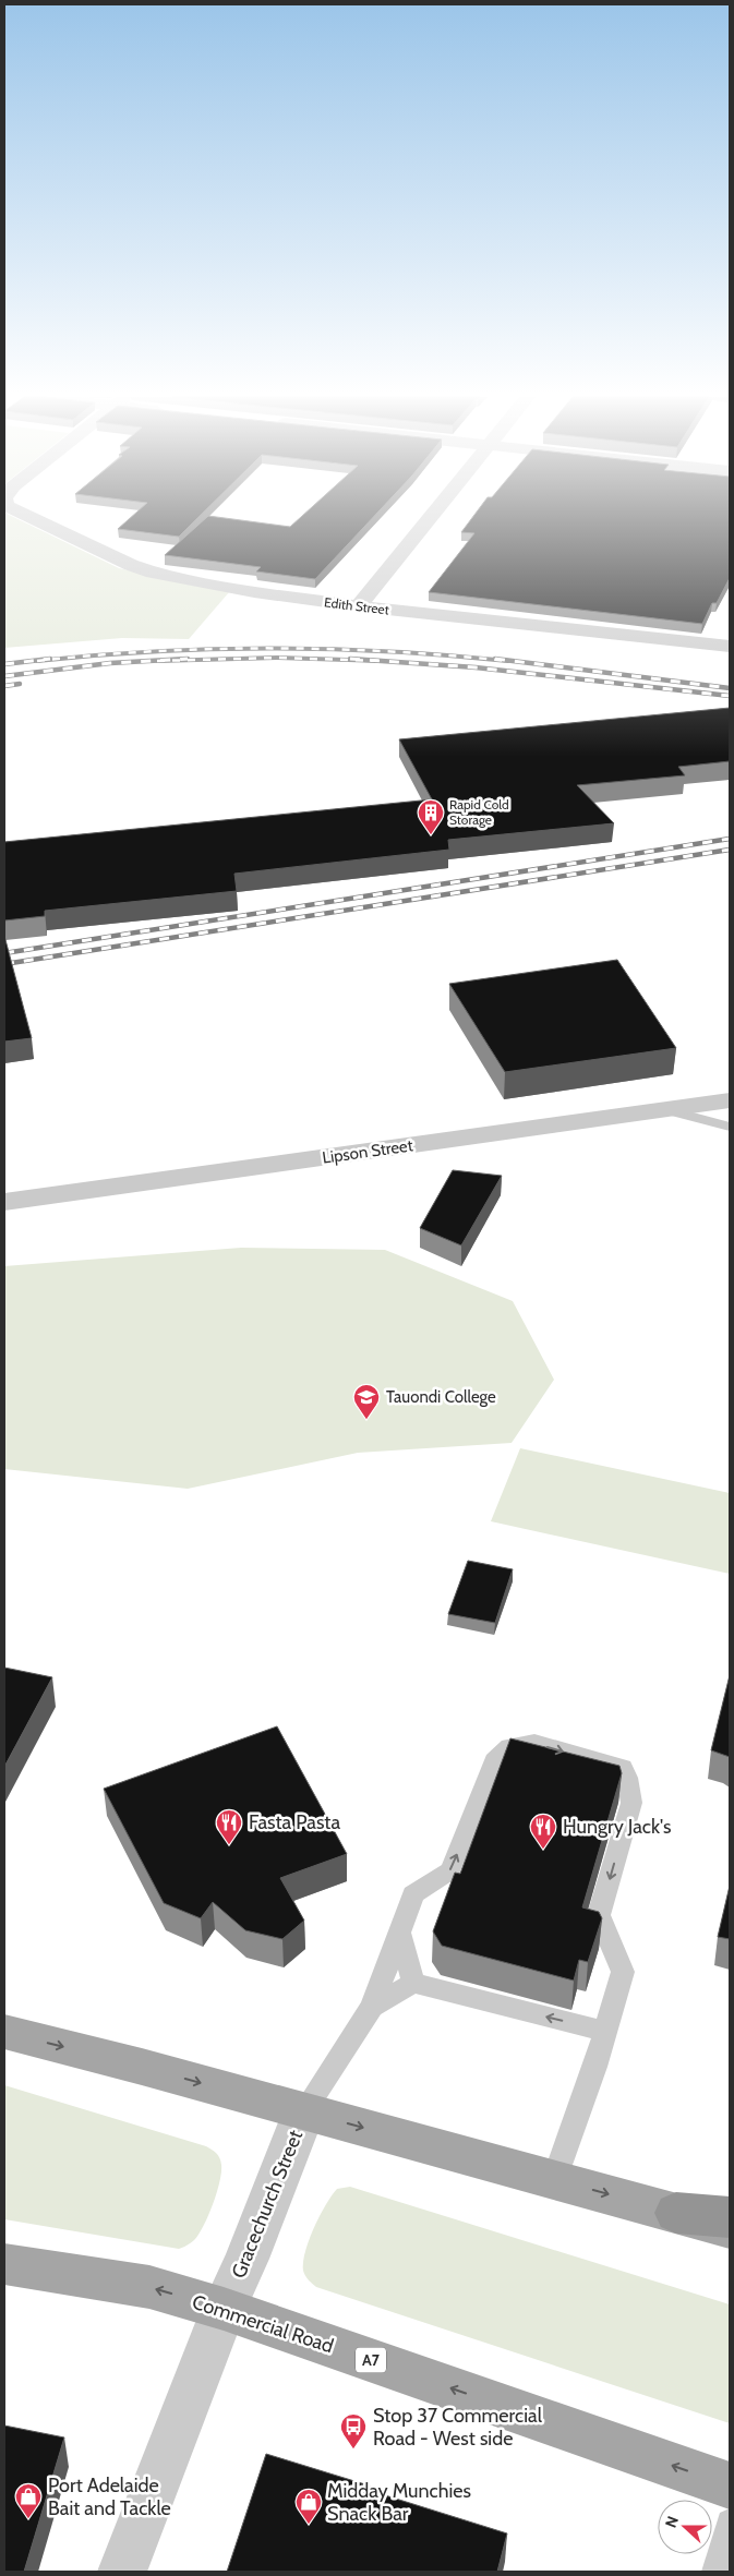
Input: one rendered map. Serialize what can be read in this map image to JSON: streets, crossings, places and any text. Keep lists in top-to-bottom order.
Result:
{
  "streets": {
    "main road": ["Commercial Road", "A7"],
    "street": ["Edith Street", "Lipson Street", "Gracechurch Street"]
  },
  "crossings": [
    ["Gracechurch Street", "Commercial Road"]
  ],
  "places": {
    "building": ["Rapid Cold Storage"],
    "school or university": ["Tauondi College"],
    "restaurant": ["Fasta Pasta", "Hungry Jack's"],
    "bus stop": ["Stop 37 Commercial Road - West side"],
    "shop": ["Port Adelaide Bait and Tackle", "Midday Munchies Snack Bar"]
  },
  "north": "left"
}
